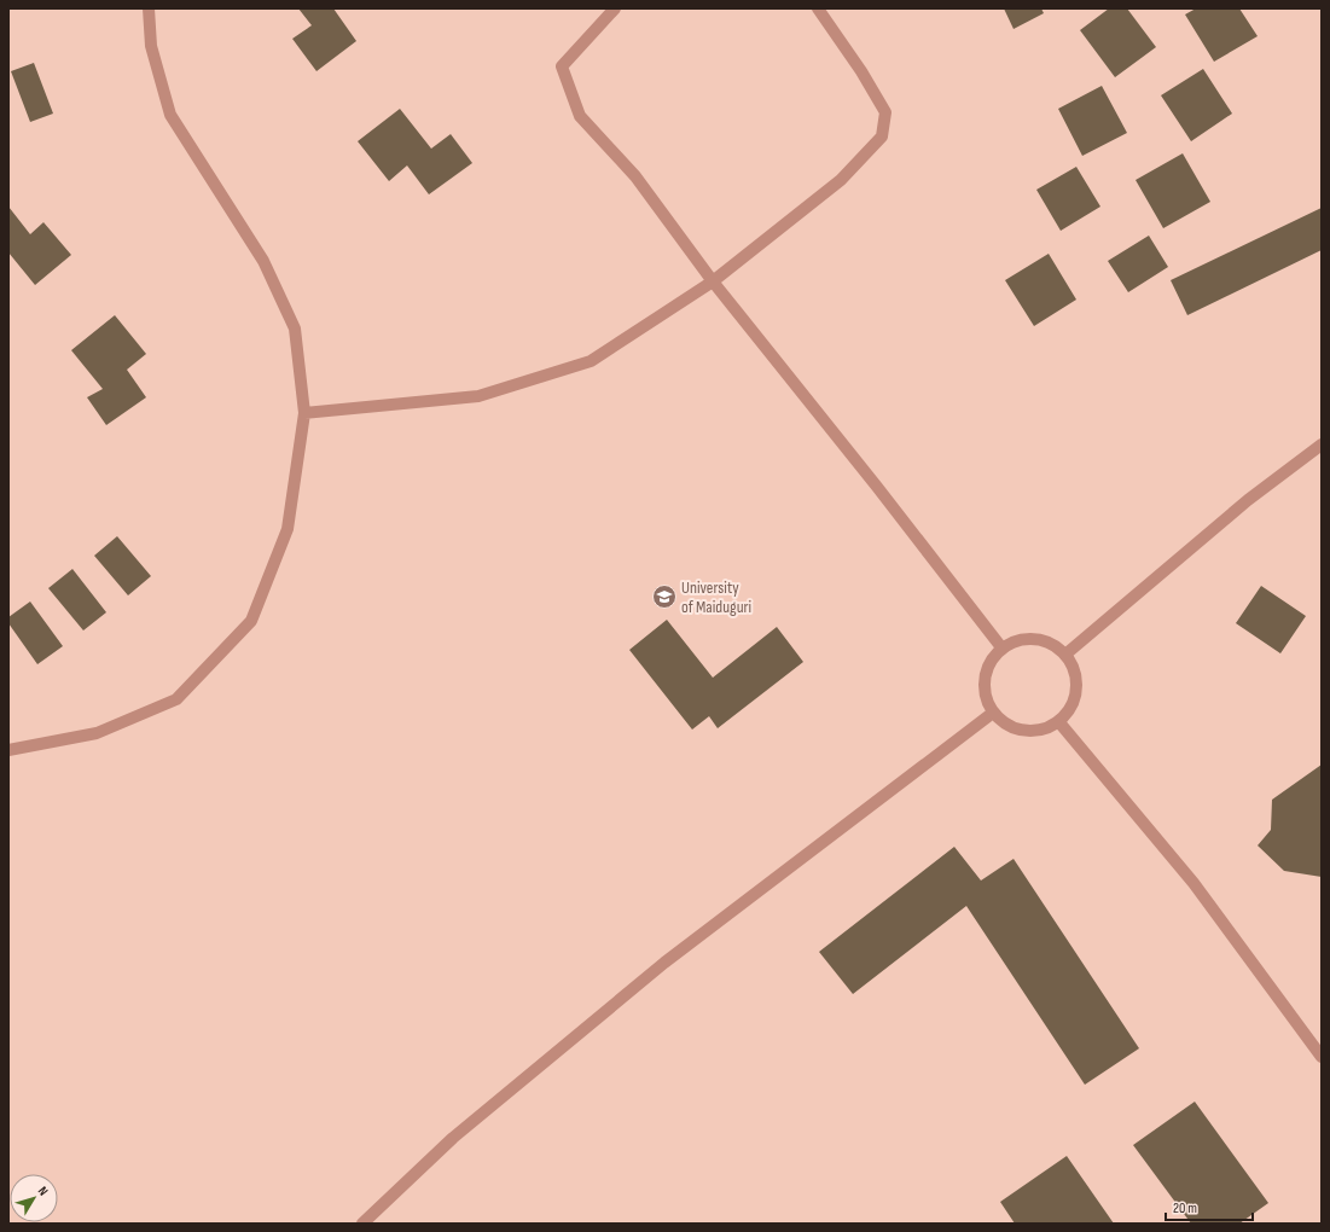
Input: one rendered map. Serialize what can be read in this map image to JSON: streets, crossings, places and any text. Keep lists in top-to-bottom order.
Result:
{
  "places": {
    "school or university": ["University of Maiduguri"]
  },
  "scale_bar": "20 m",
  "north": "top right"
}
